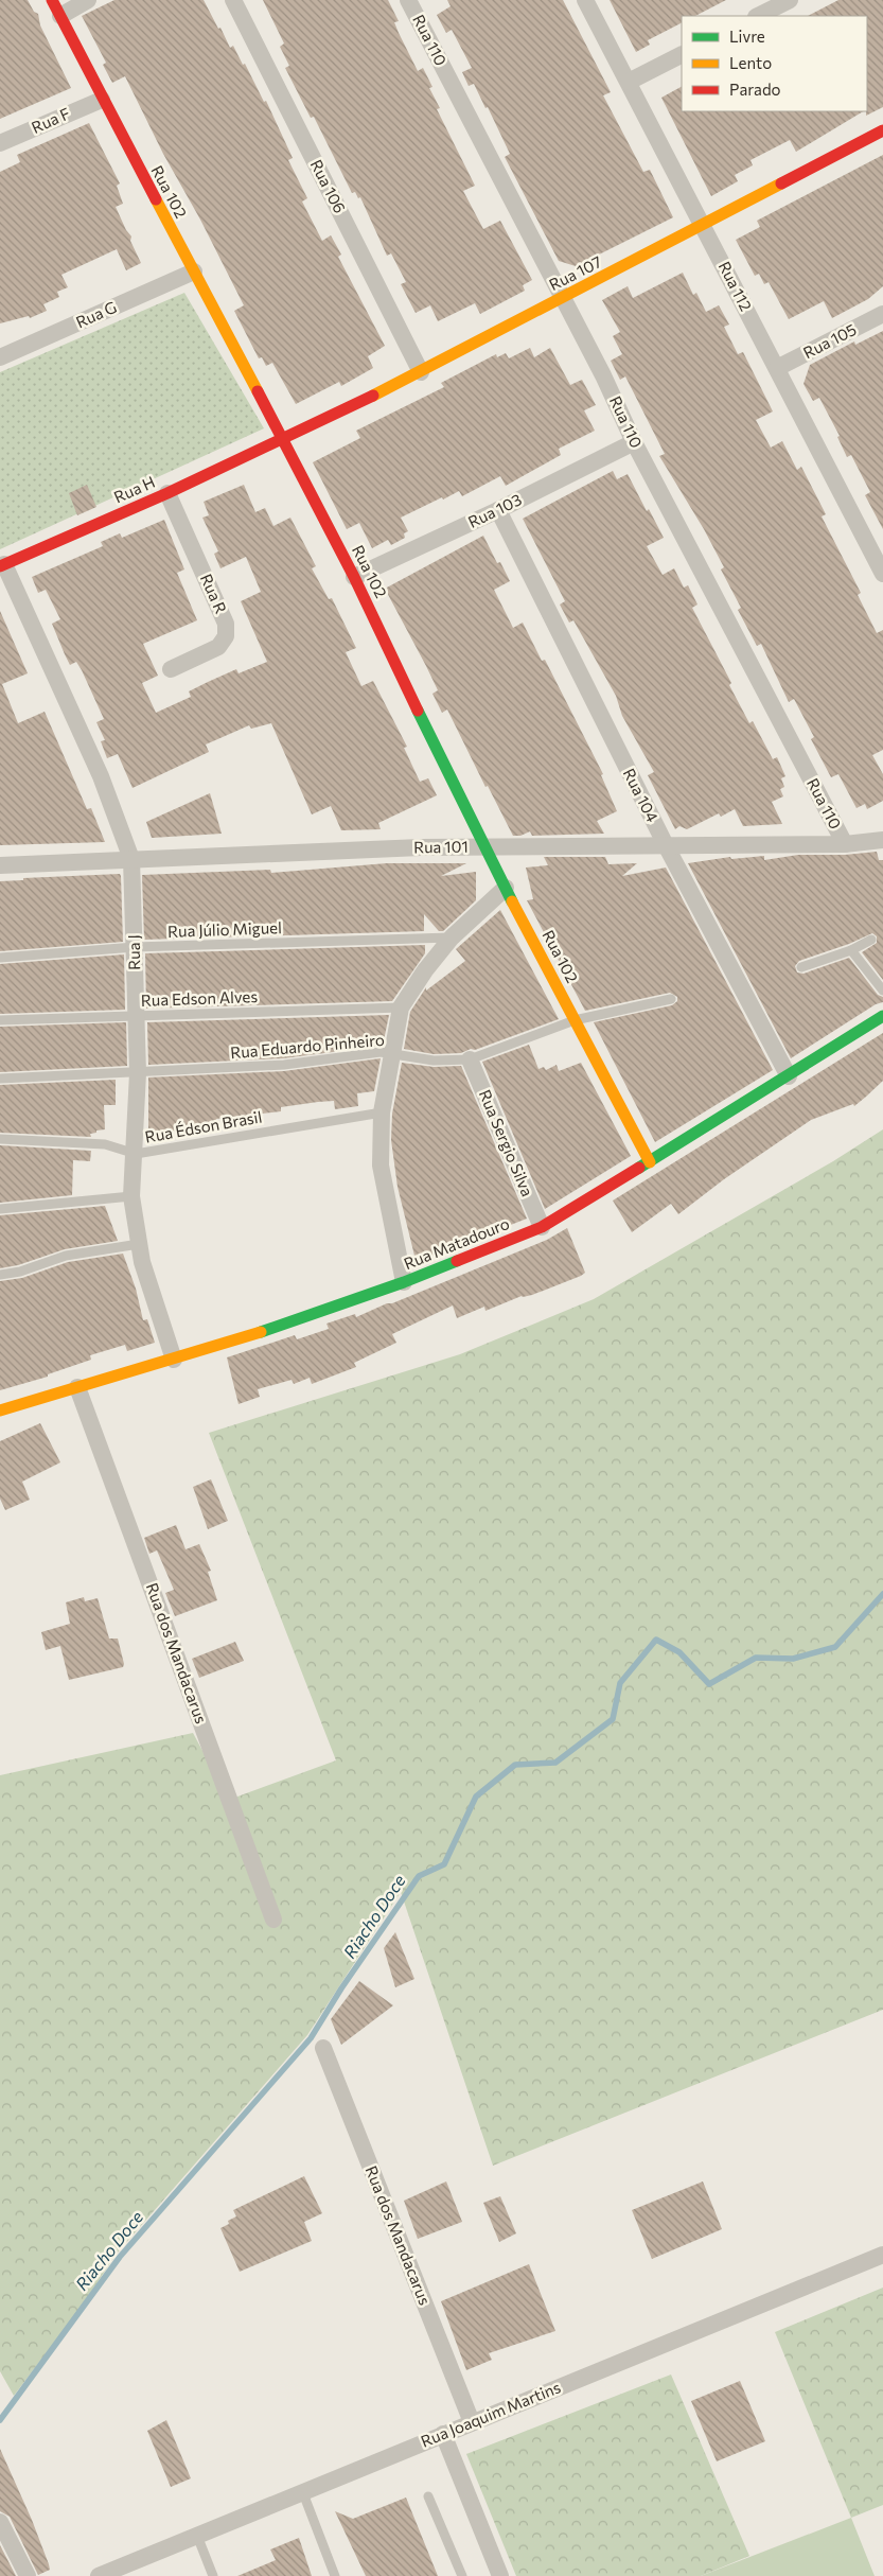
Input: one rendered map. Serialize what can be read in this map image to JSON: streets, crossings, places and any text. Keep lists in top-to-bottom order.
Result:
{
  "streets": {
    "street": [
      "Rua 110",
      "Rua F",
      "Rua 106",
      "Rua 102",
      "Rua 107",
      "Rua 112",
      "Rua G",
      "Rua 105",
      "Rua H",
      "Rua 103",
      "Rua R",
      "Rua 104",
      "Rua 101",
      "Rua J",
      "Rua Sergio Silva",
      "Rua Matadouro",
      "Rua dos Mandacarus",
      "Rua Joaquim Martins"
    ],
    "lane": [
      "Rua Júlio Miguel",
      "Rua Edson Alves",
      "Rua Eduardo Pinheiro",
      "Rua Édson Brasil"
    ]
  },
  "crossings": [
    ["Rua 110", "Rua 107"],
    ["Rua 110", "Rua 103"],
    ["Rua 110", "Rua 101"],
    ["Rua F", "Rua 102"],
    ["Rua 106", "Rua 107"],
    ["Rua 102", "Rua 107"],
    ["Rua 102", "Rua G"],
    ["Rua 102", "Rua H"],
    ["Rua 102", "Rua 103"],
    ["Rua 102", "Rua 101"],
    ["Rua 102", "Rua Eduardo Pinheiro"],
    ["Rua 102", "Rua Matadouro"],
    ["Rua 107", "Rua 112"],
    ["Rua 107", "Rua H"],
    ["Rua 112", "Rua 105"],
    ["Rua H", "Rua R"],
    ["Rua H", "Rua J"],
    ["Rua 103", "Rua 104"],
    ["Rua 104", "Rua 101"],
    ["Rua 104", "Rua Matadouro"],
    ["Rua 101", "Rua J"],
    ["Rua Júlio Miguel", "Rua J"],
    ["Rua J", "Rua Edson Alves"],
    ["Rua J", "Rua Eduardo Pinheiro"],
    ["Rua J", "Rua Édson Brasil"],
    ["Rua J", "Rua Matadouro"],
    ["Rua Eduardo Pinheiro", "Rua Sergio Silva"],
    ["Rua Sergio Silva", "Rua Matadouro"],
    ["Rua Matadouro", "Rua dos Mandacarus"],
    ["Rua dos Mandacarus", "Rua Joaquim Martins"]
  ],
  "water": ["Riacho Doce"],
  "legend": ["Livre", "Lento", "Parado"]
}
